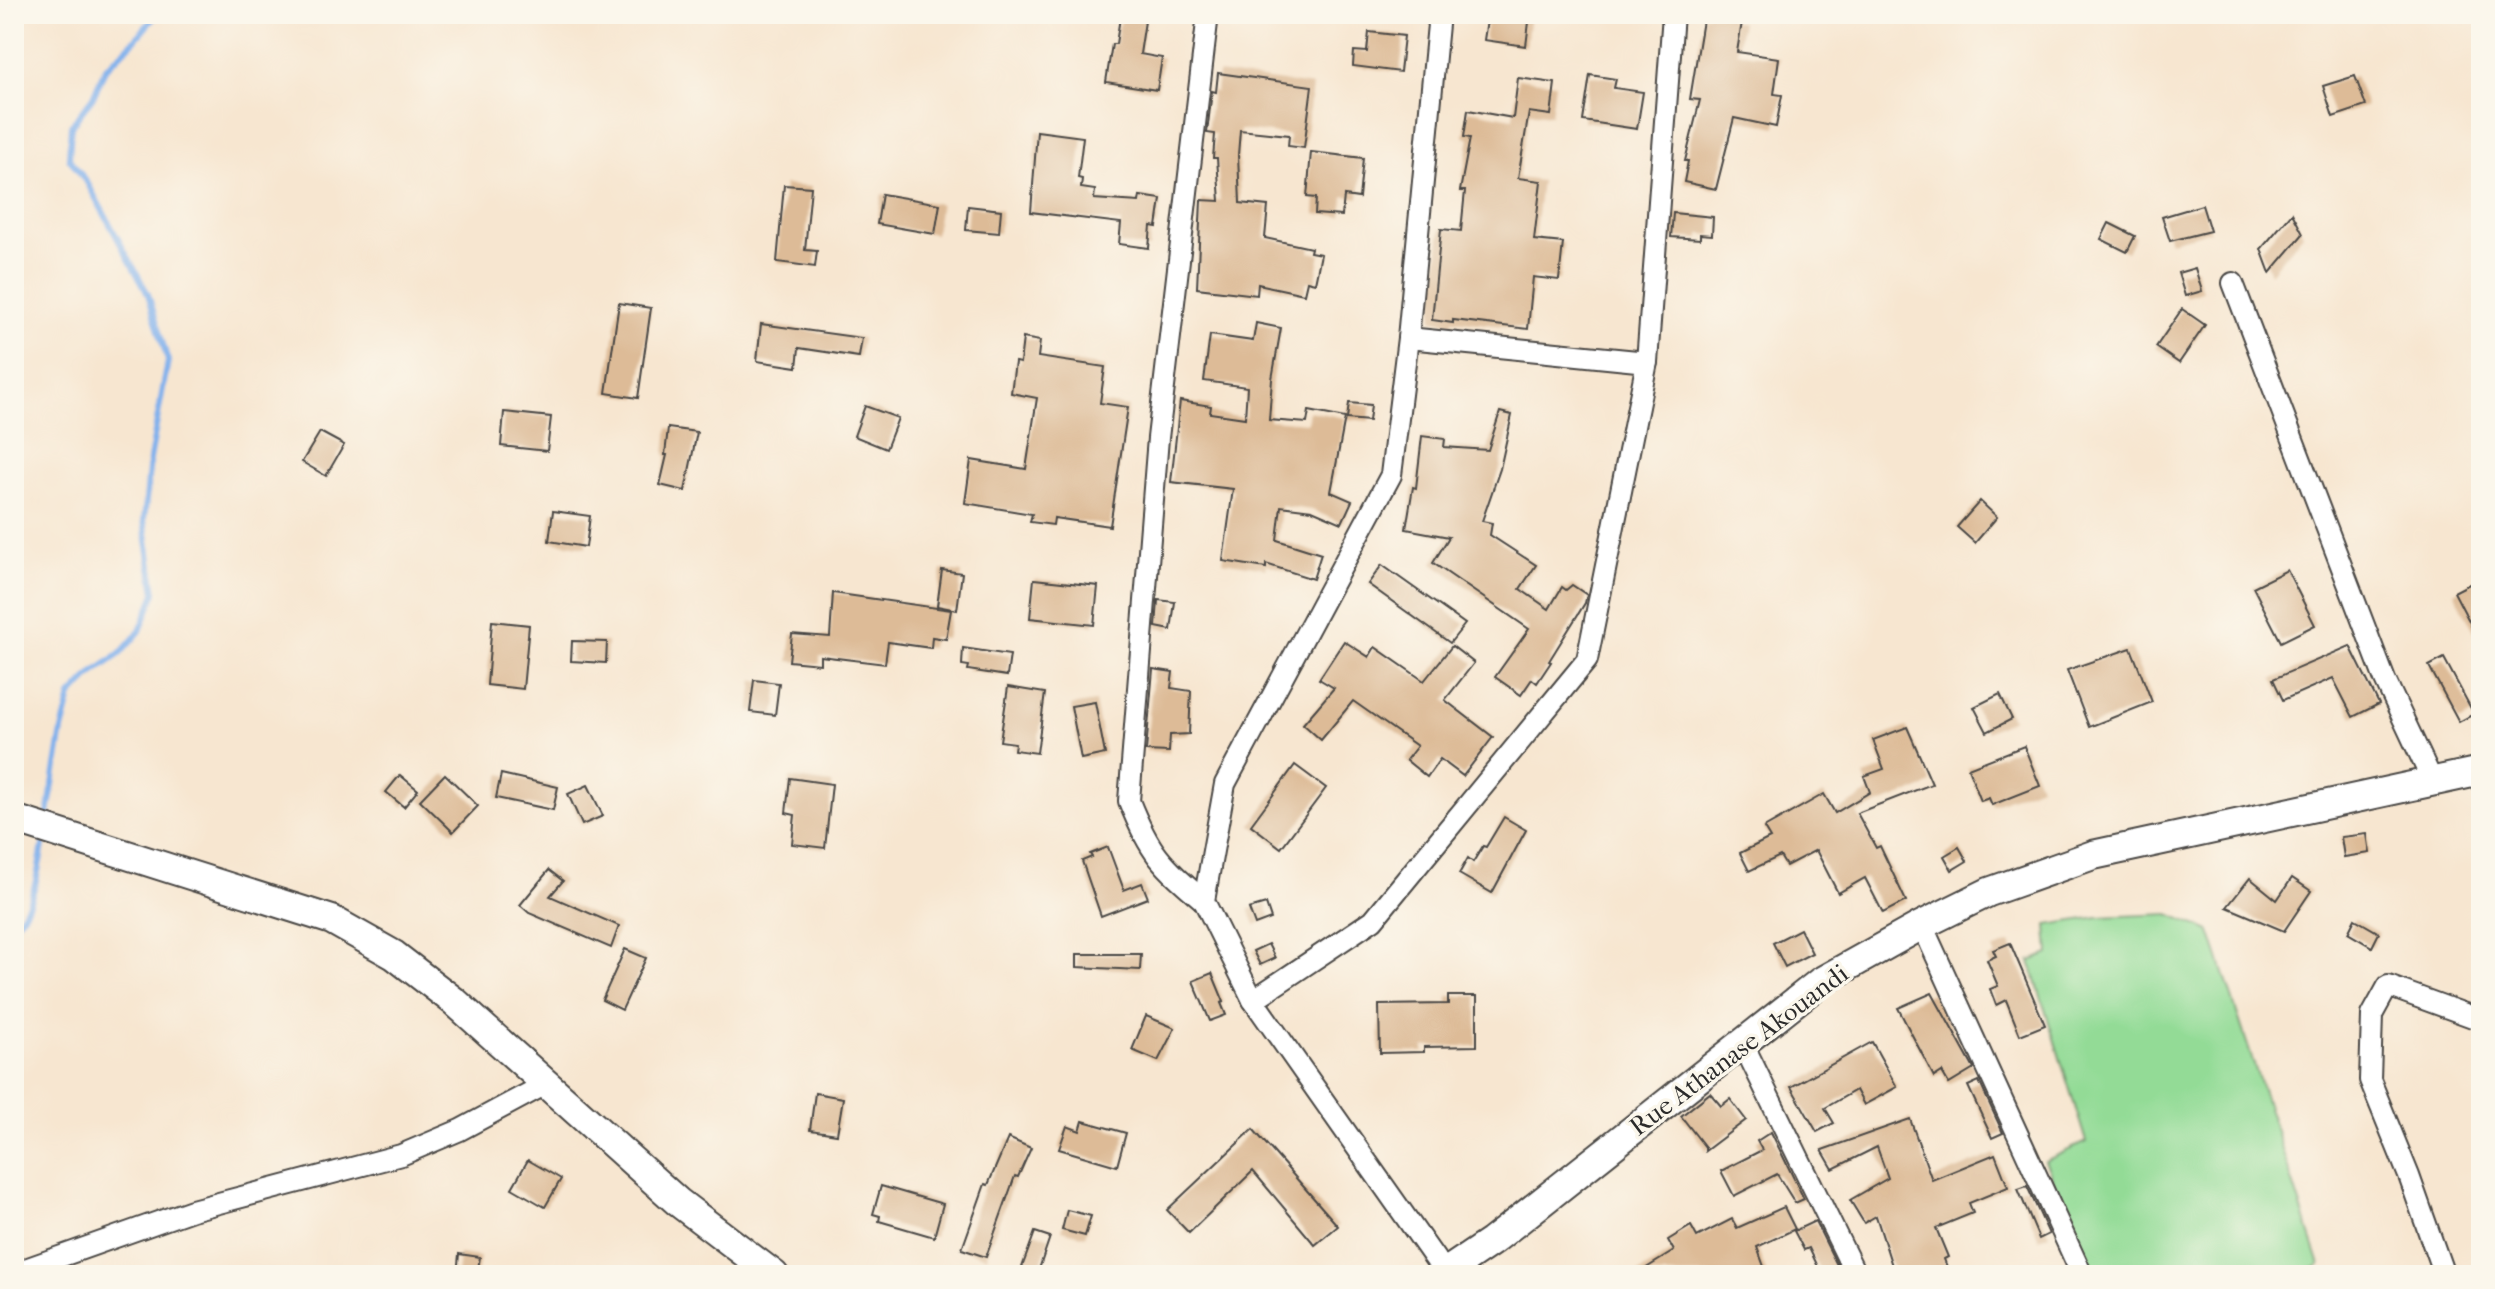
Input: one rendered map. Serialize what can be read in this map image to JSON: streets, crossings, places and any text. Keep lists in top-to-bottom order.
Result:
{
  "streets": {
    "street": ["Rue Athanase Akouandi"]
  }
}
